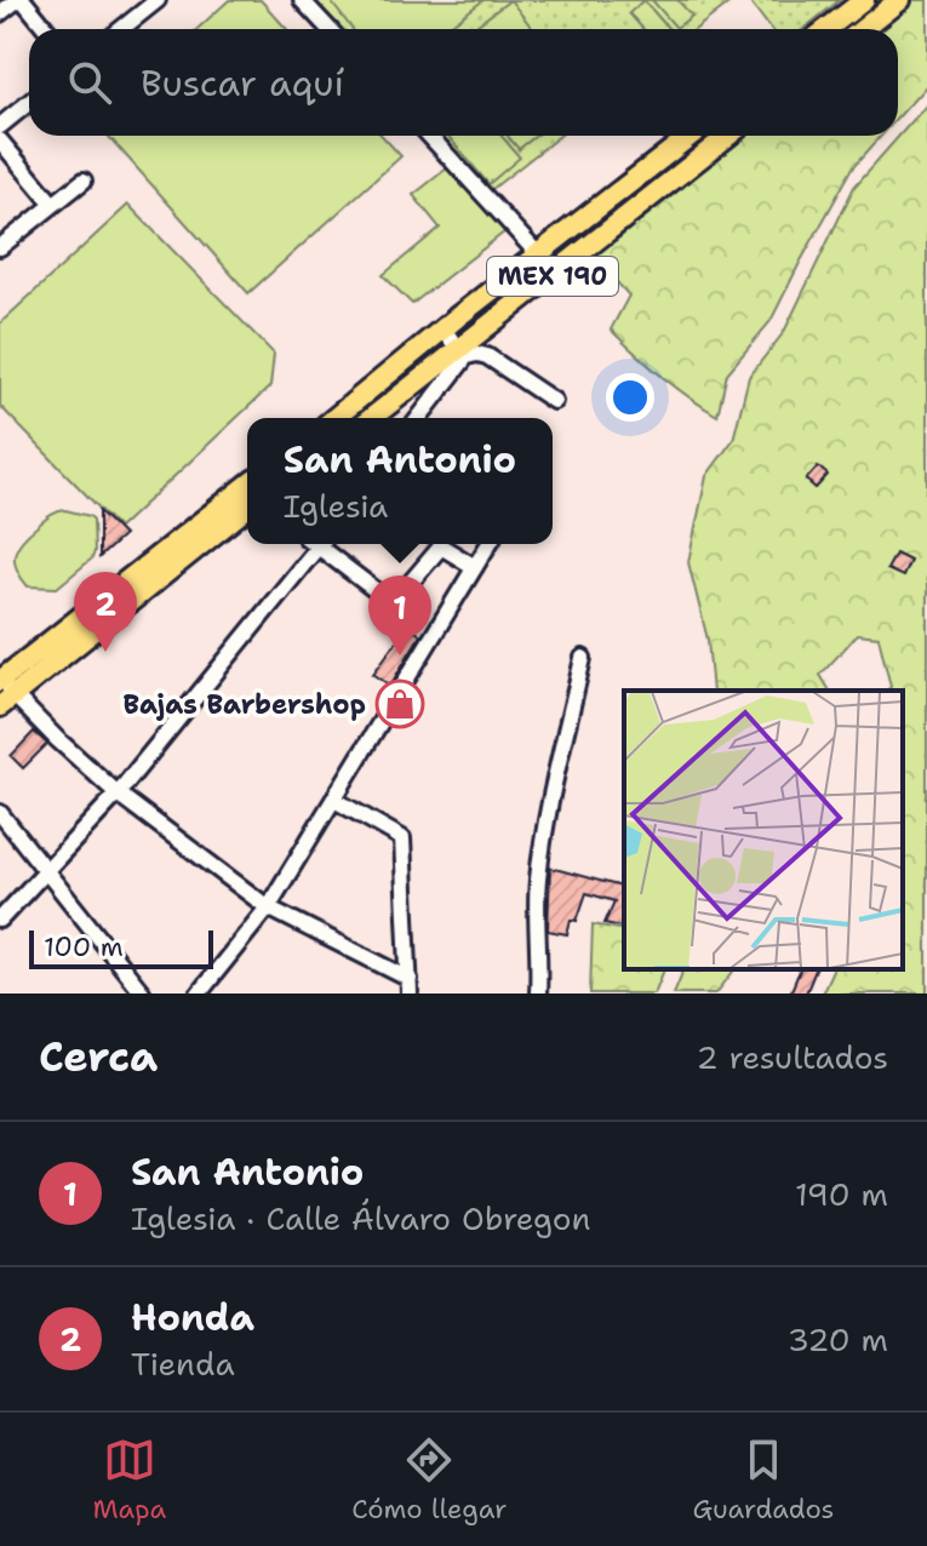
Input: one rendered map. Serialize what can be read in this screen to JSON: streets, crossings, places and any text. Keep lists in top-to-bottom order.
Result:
{
  "streets": {
    "main road": ["MEX 190"]
  },
  "places": {
    "shop": ["Bajas Barbershop"]
  },
  "scale_bar": "100 m",
  "page": {
    "search": "Buscar aquí",
    "popup": ["San Antonio", "Iglesia"],
    "pins": ["2", "1"],
    "scale": "100 m",
    "heading": ["Cerca", "2 resultados"],
    "list": [
      {
        "mark": "1",
        "name": "San Antonio",
        "note": "Iglesia · Calle Álvaro Obregon",
        "value": "190 m"
      },
      {
        "mark": "2",
        "name": "Honda",
        "note": "Tienda",
        "value": "320 m"
      }
    ],
    "nav": ["Mapa", "Cómo llegar", "Guardados"]
  }
}
